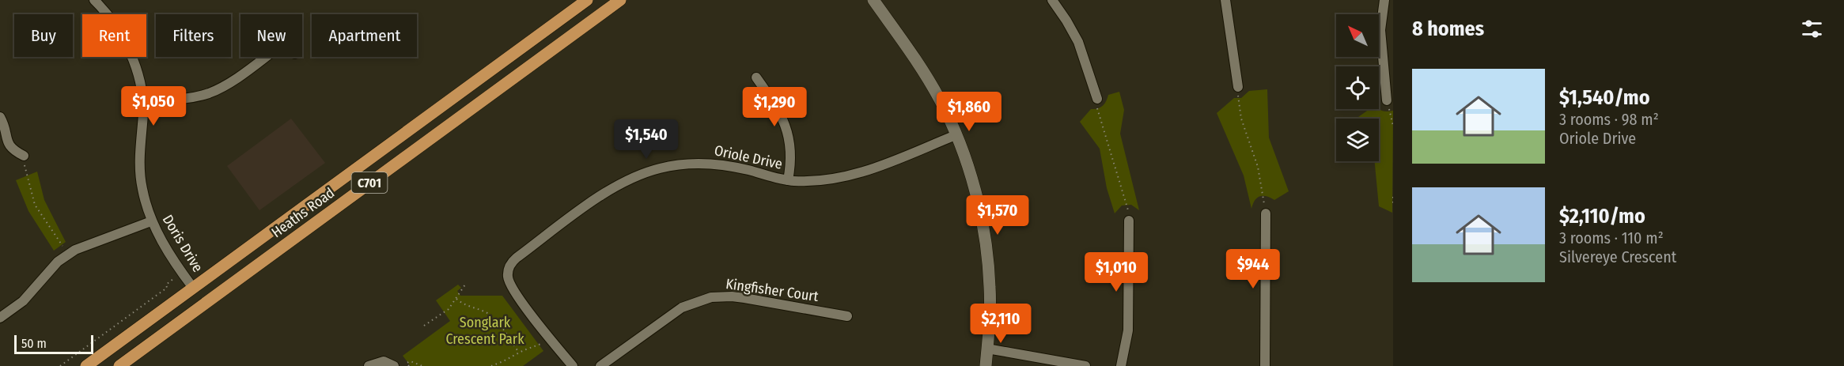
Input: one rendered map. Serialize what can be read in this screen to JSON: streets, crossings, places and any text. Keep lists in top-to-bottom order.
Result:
{
  "streets": {
    "main road": ["C701", "Heaths Road"],
    "street": ["Oriole Drive", "Doris Drive", "Kingfisher Court"]
  },
  "crossings": [
    ["Heaths Road", "Doris Drive"]
  ],
  "parks": ["Songlark Crescent Park"],
  "scale_bar": "50 m",
  "north": "top left",
  "page": {
    "heading": "8 homes",
    "chip": [
      "Buy",
      "Rent",
      "Filters",
      "New",
      "Apartment"
    ],
    "list": [
      {
        "name": "$1,540/mo",
        "note": "3 rooms · 98 m² · Oriole Drive"
      },
      {
        "name": "$2,110/mo",
        "note": "3 rooms · 110 m² · Silvereye Crescent"
      }
    ],
    "price": [
      "$1,050",
      "$1,290",
      "$1,860",
      "$1,540",
      "$1,570",
      "$944",
      "$1,010",
      "$2,110"
    ],
    "scale": "50 m"
  }
}
